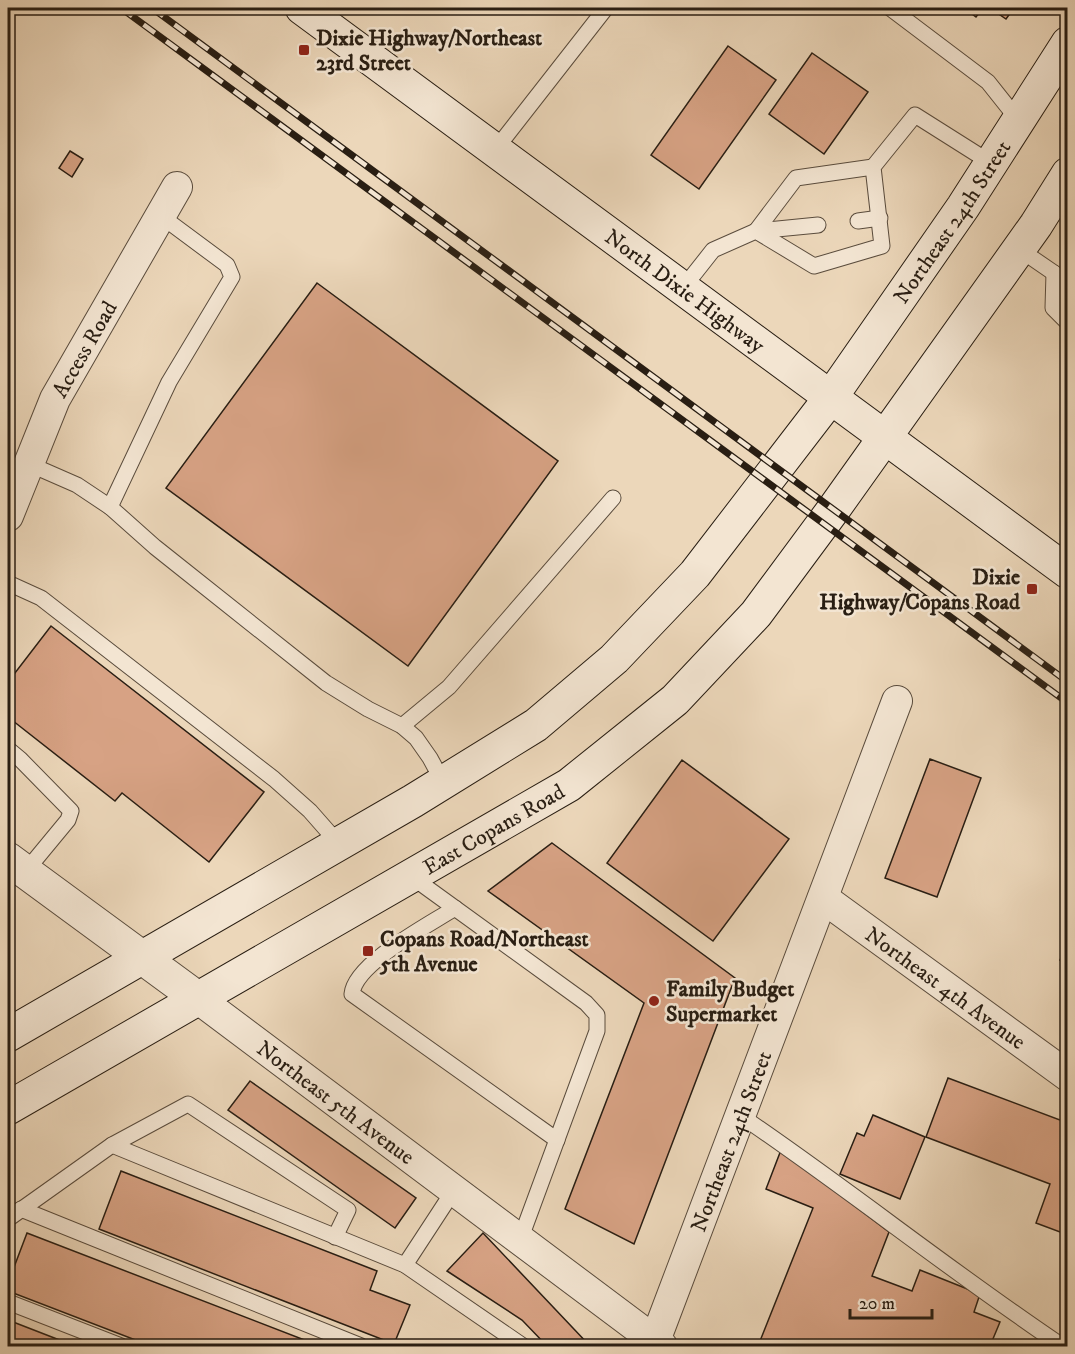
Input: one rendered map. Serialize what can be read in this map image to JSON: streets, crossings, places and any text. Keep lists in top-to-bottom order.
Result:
{
  "streets": {
    "main road": [
      "Northeast 24th Street",
      "North Dixie Highway",
      "East Copans Road",
      "Northeast 5th Avenue"
    ],
    "street": ["Access Road", "Northeast 4th Avenue"]
  },
  "crossings": [
    ["Northeast 24th Street", "North Dixie Highway"],
    ["Northeast 24th Street", "Northeast 4th Avenue"],
    ["Northeast 24th Street", "Northeast 5th Avenue"],
    ["North Dixie Highway", "East Copans Road"],
    ["East Copans Road", "Northeast 5th Avenue"]
  ],
  "places": {
    "transit": ["Dixie Highway/Northeast 23rd Street", "Dixie Highway/Copans Road", "Copans Road/Northeast 5th Avenue"],
    "other": ["Family Budget Supermarket"]
  },
  "scale_bar": "20 m"
}
